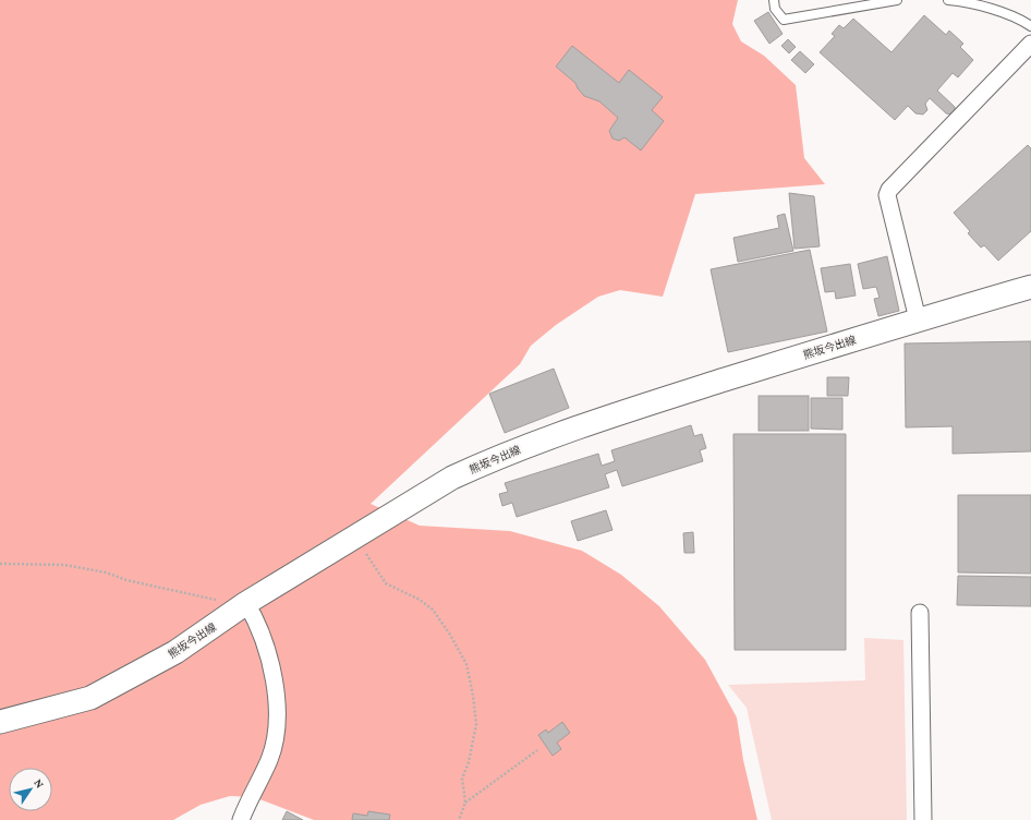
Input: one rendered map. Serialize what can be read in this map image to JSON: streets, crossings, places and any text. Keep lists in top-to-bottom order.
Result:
{
  "streets": {
    "main road": ["熊坂今出線"]
  },
  "north": "top right"
}
